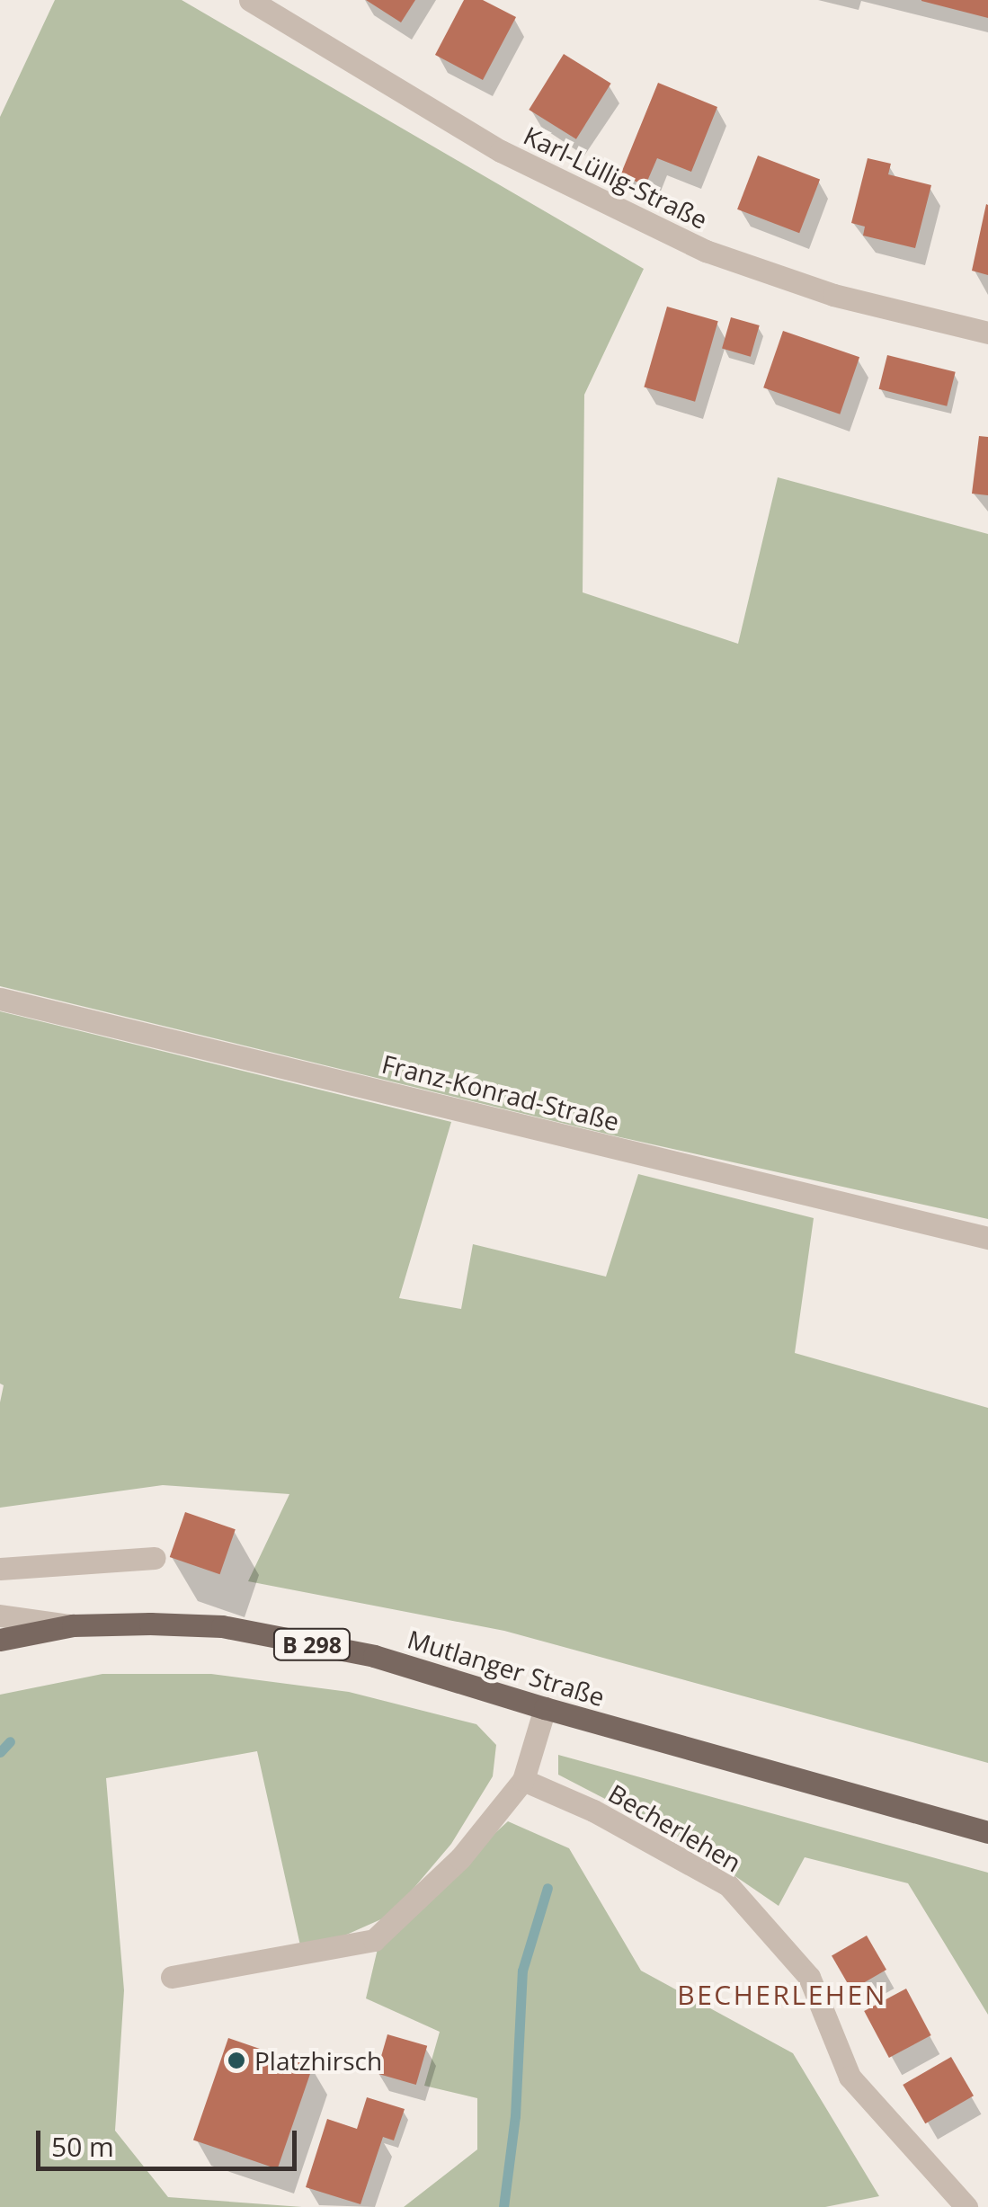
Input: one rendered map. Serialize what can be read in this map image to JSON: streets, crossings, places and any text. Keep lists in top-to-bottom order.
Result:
{
  "streets": {
    "main road": ["B 298", "Mutlanger Straße"],
    "street": ["Karl-Lüllig-Straße", "Franz-Konrad-Straße", "Becherlehen"]
  },
  "districts": ["BECHERLEHEN"],
  "places": ["Platzhirsch"],
  "scale_bar": "50 m"
}
